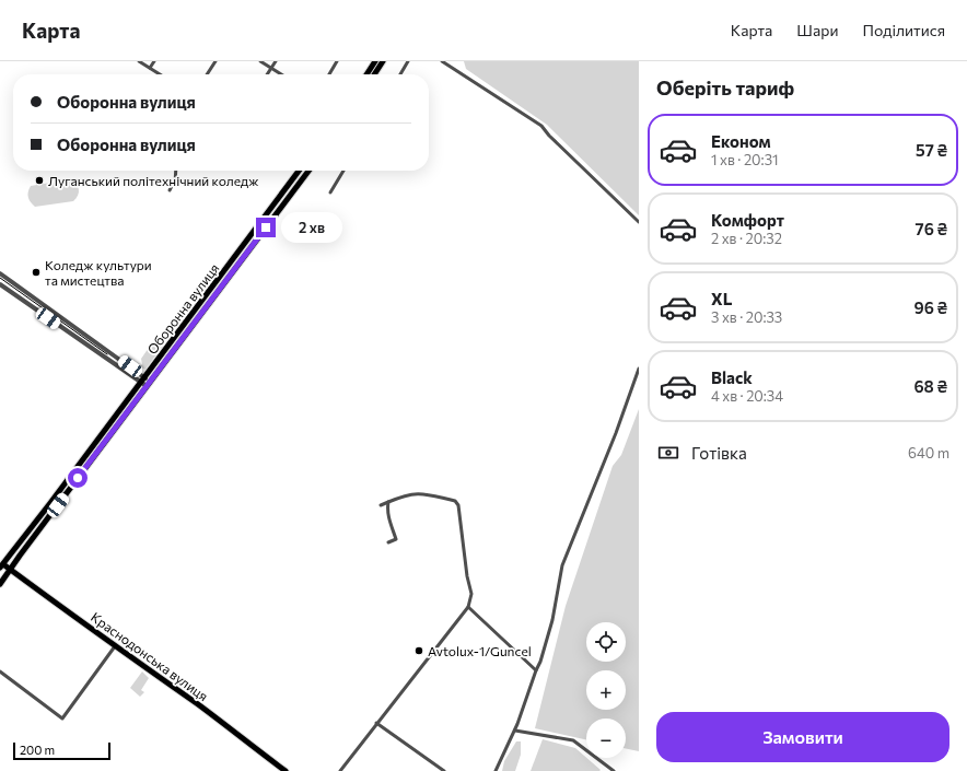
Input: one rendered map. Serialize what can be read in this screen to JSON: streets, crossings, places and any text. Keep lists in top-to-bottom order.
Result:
{
  "streets": {
    "main road": ["Оборонна вулиця", "Краснодонська вулиця"]
  },
  "crossings": [
    ["Оборонна вулиця", "Краснодонська вулиця"]
  ],
  "places": ["Луганський політехнічний коледж", "Коледж культури та мистецтва", "Avtolux-1/Guncel"],
  "scale_bar": "200 m",
  "page": {
    "header": "Карта",
    "nav": ["Карта", "Шари", "Поділитися"],
    "heading": "Оберіть тариф",
    "banner": ["Оборонна вулиця", "Оборонна вулиця"],
    "list": [
      {
        "name": "Економ",
        "note": "1 хв · 20:31",
        "value": "57 ₴"
      },
      {
        "name": "Комфорт",
        "note": "2 хв · 20:32",
        "value": "76 ₴"
      },
      {
        "name": "XL",
        "note": "3 хв · 20:33",
        "value": "96 ₴"
      },
      {
        "name": "Black",
        "note": "4 хв · 20:34",
        "value": "68 ₴"
      }
    ],
    "bubble": "2 хв",
    "pay": ["Готівка", "640 m"],
    "map_buttons": ["+", "−"],
    "buttons": "Замовити",
    "scale": "200 m"
  }
}
